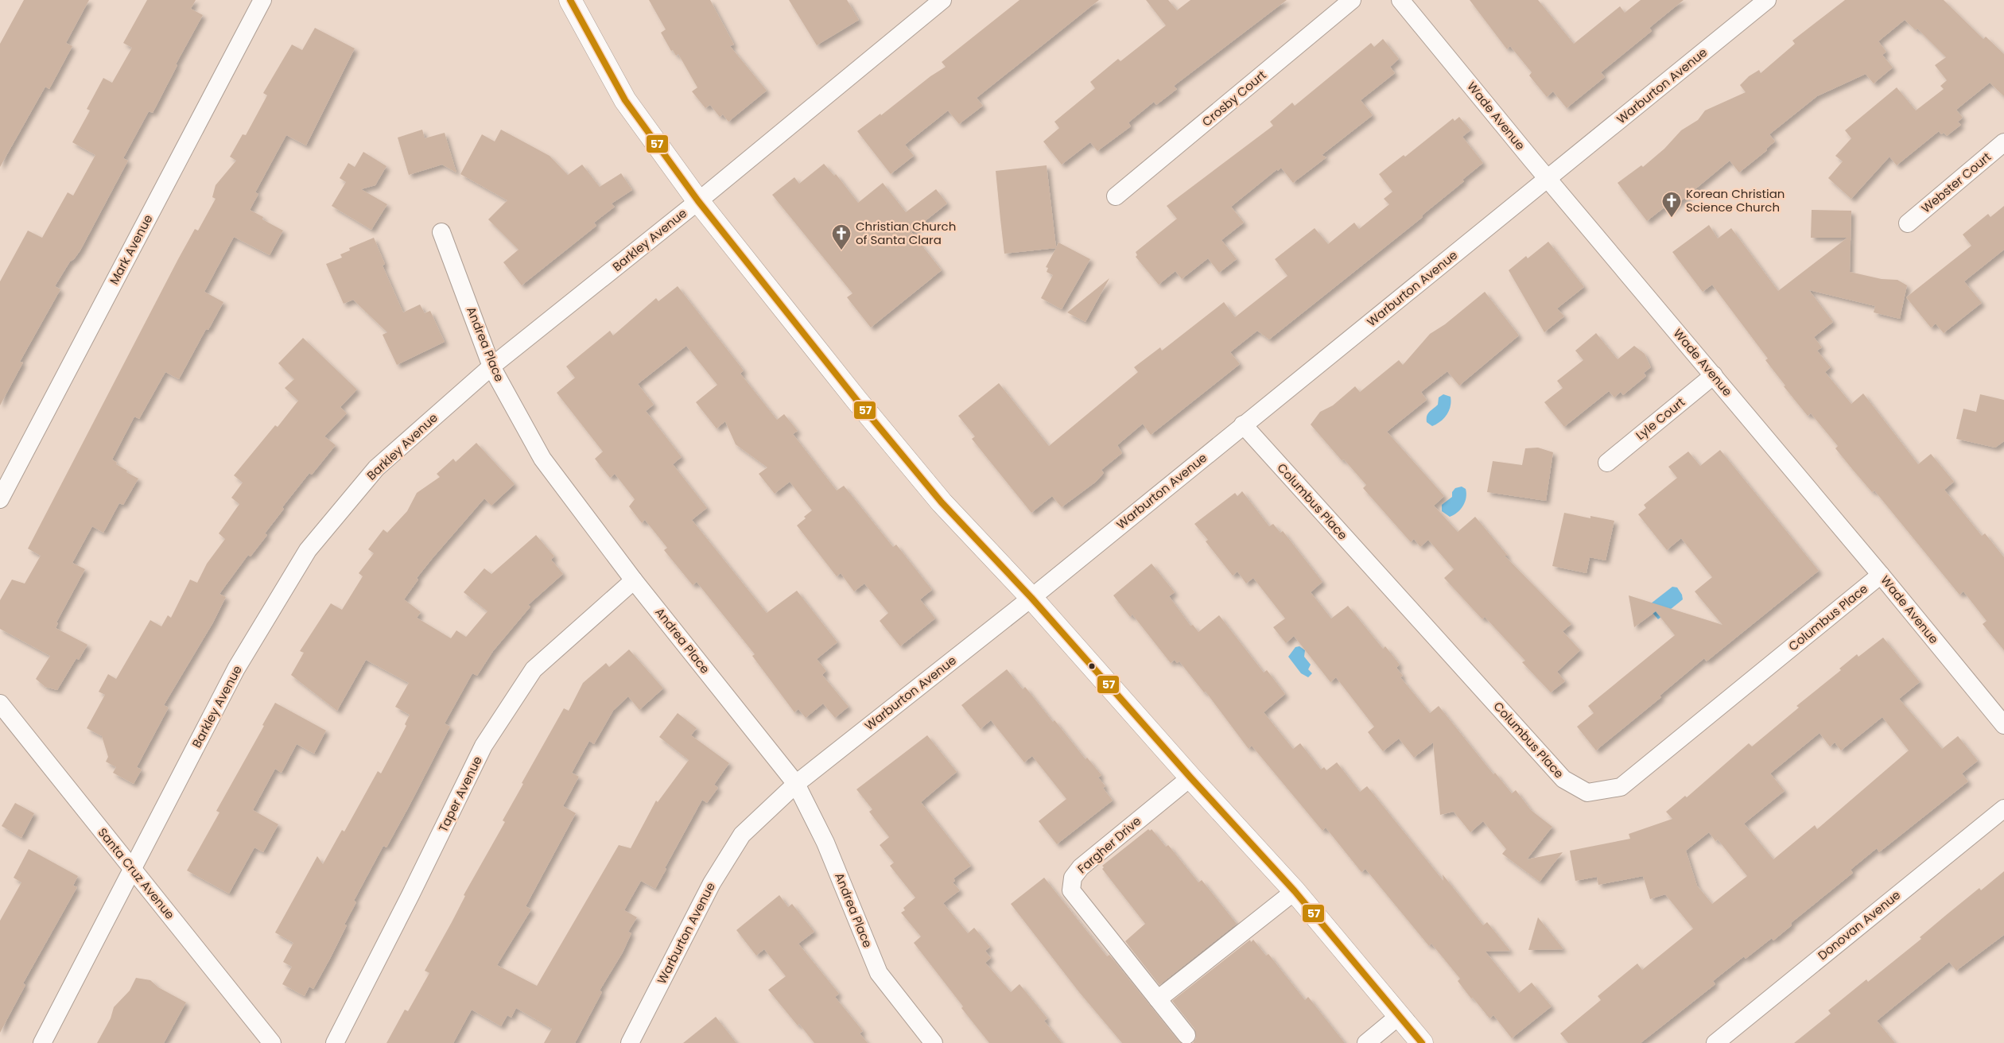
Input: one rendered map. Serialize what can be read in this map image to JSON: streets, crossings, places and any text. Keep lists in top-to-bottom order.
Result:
{
  "streets": {
    "street": [
      "Warburton Avenue",
      "Crosby Court",
      "Wade Avenue",
      "Webster Court",
      "Barkley Avenue",
      "Mark Avenue",
      "Andrea Place",
      "Lyle Court",
      "Columbus Place",
      "Taper Avenue",
      "Fargher Drive",
      "Santa Cruz Avenue",
      "Donovan Avenue"
    ]
  },
  "crossings": [
    ["Warburton Avenue", "Wade Avenue"],
    ["Warburton Avenue", "Andrea Place"],
    ["Warburton Avenue", "Columbus Place"],
    ["Wade Avenue", "Lyle Court"],
    ["Wade Avenue", "Columbus Place"],
    ["Barkley Avenue", "Andrea Place"],
    ["Barkley Avenue", "Santa Cruz Avenue"],
    ["Andrea Place", "Taper Avenue"]
  ],
  "places": {
    "church": ["Korean Christian Science Church", "Christian Church of Santa Clara"]
  },
  "lines": ["transit line 57"]
}
